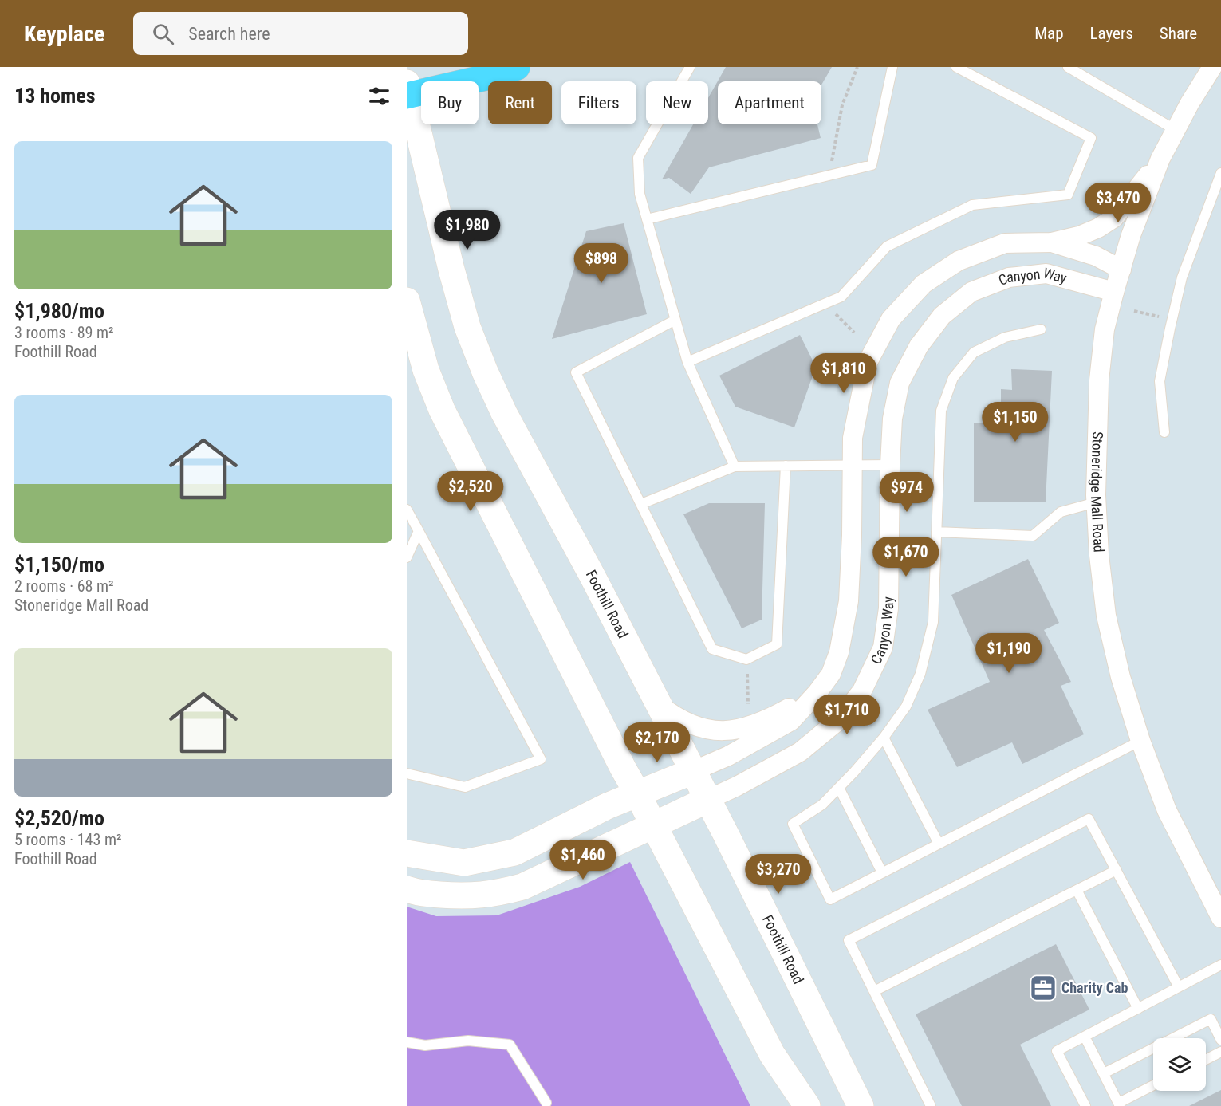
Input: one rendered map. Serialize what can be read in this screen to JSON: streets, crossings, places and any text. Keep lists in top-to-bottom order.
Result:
{
  "streets": {
    "main road": ["Foothill Road"],
    "street": ["Canyon Way", "Stoneridge Mall Road"]
  },
  "crossings": [
    ["Canyon Way", "Stoneridge Mall Road"],
    ["Canyon Way", "Foothill Road"]
  ],
  "places": {
    "office": ["Charity Cab"]
  },
  "page": {
    "header": "Keyplace",
    "search": "Search here",
    "nav": ["Map", "Layers", "Share"],
    "heading": "13 homes",
    "chip": [
      "Buy",
      "Rent",
      "Filters",
      "New",
      "Apartment"
    ],
    "list": [
      {
        "name": "$1,980/mo",
        "note": "3 rooms · 89 m² · Foothill Road"
      },
      {
        "name": "$1,150/mo",
        "note": "2 rooms · 68 m² · Stoneridge Mall Road"
      },
      {
        "name": "$2,520/mo",
        "note": "5 rooms · 143 m² · Foothill Road"
      }
    ],
    "price": [
      "$3,470",
      "$1,980",
      "$898",
      "$1,810",
      "$1,150",
      "$2,520",
      "$974",
      "$1,670",
      "$1,190",
      "$1,710",
      "$2,170",
      "$1,460",
      "$3,270"
    ]
  }
}
